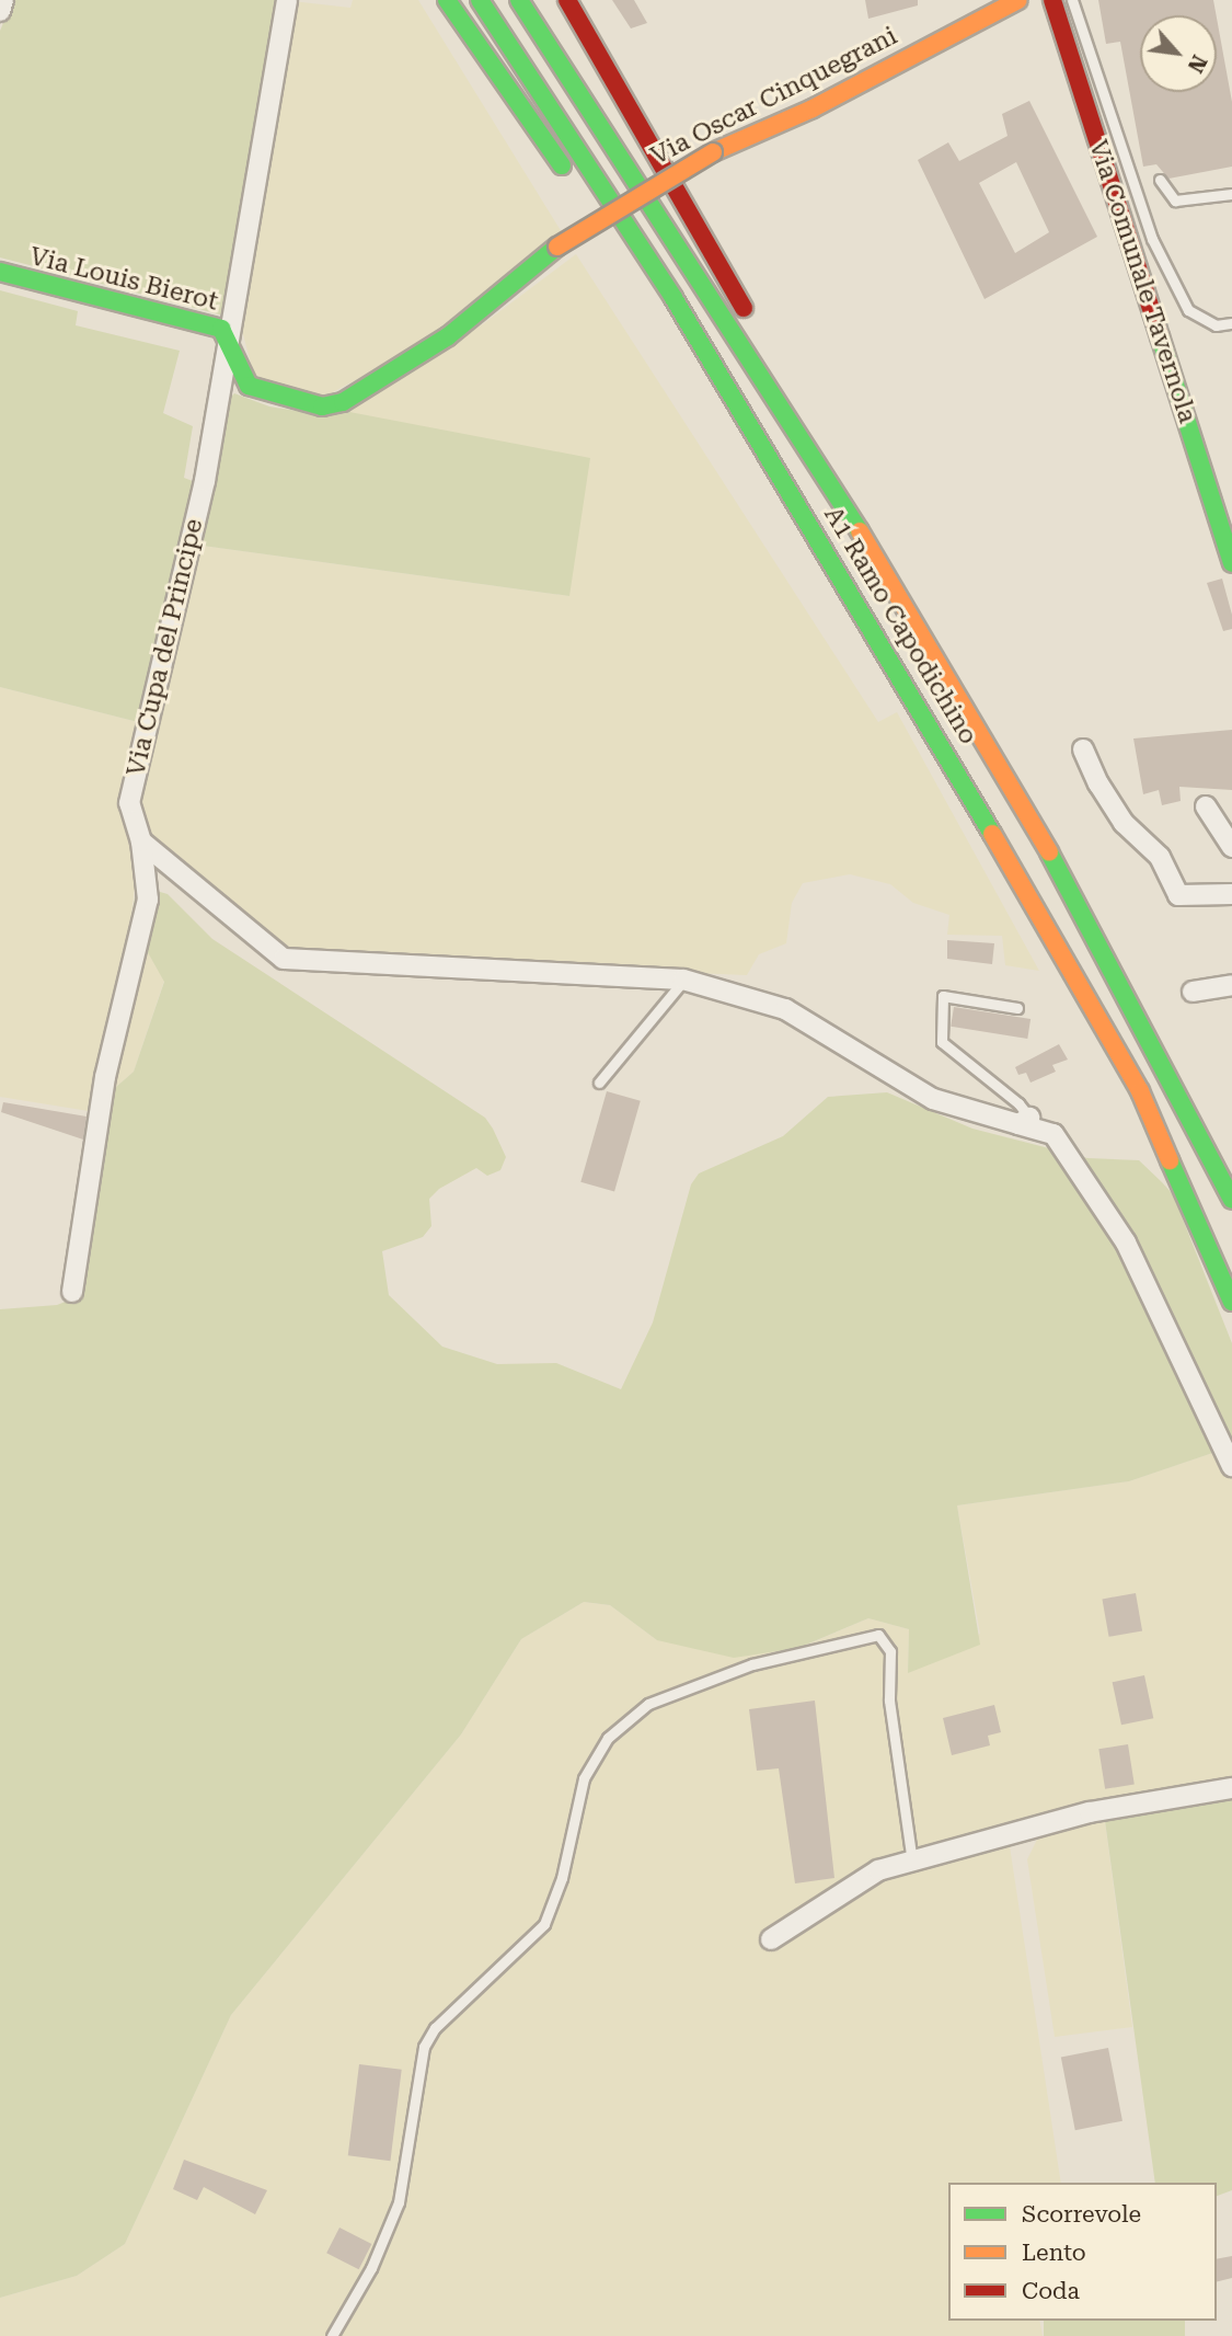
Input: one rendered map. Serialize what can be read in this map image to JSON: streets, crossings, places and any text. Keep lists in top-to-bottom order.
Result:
{
  "streets": {
    "main road": [
      "Via Oscar Cinquegrani",
      "Via Louis Bierot",
      "Via Comunale Tavernola",
      "A1 Ramo Capodichino"
    ],
    "street": ["Via Cupa del Principe"]
  },
  "crossings": [
    ["Via Oscar Cinquegrani", "Via Louis Bierot"],
    ["Via Louis Bierot", "Via Cupa del Principe"]
  ],
  "legend": ["Scorrevole", "Lento", "Coda"],
  "north": "bottom right"
}
